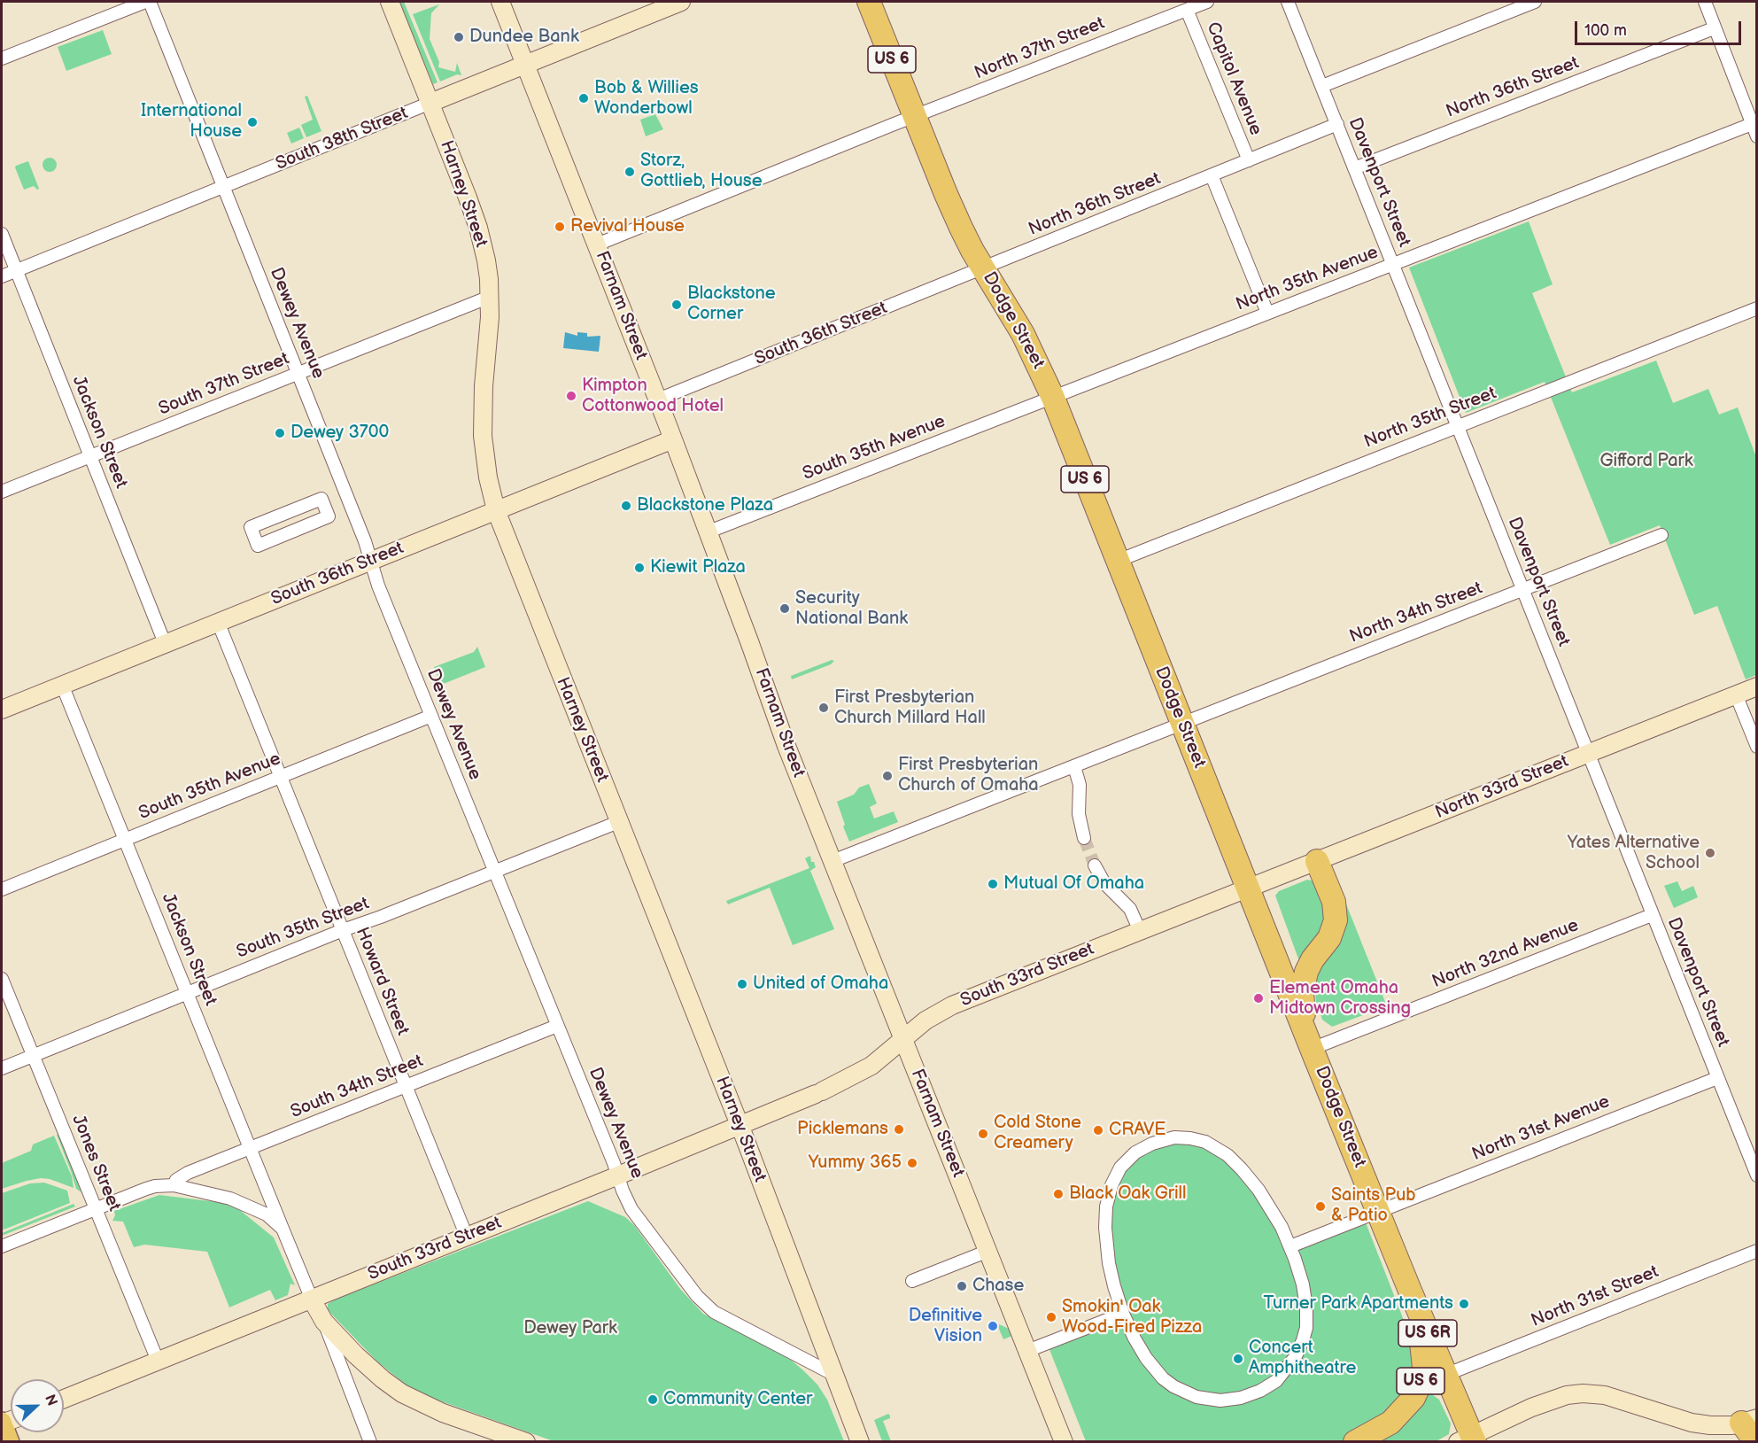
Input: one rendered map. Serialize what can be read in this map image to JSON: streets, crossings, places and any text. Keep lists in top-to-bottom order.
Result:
{
  "streets": {
    "highway": ["US 6", "Dodge Street", "US 6R"],
    "main road": [
      "South 38th Street",
      "Harney Street",
      "Farnam Street",
      "South 36th Street",
      "North 33rd Street",
      "South 33rd Street"
    ],
    "street": [
      "North 37th Street",
      "Capitol Avenue",
      "North 36th Street",
      "Davenport Street",
      "North 35th Avenue",
      "Dewey Avenue",
      "South 37th Street",
      "North 35th Street",
      "Jackson Street",
      "South 35th Avenue",
      "North 34th Street",
      "South 35th Street",
      "North 32nd Avenue",
      "Howard Street",
      "South 34th Street",
      "North 31st Avenue",
      "Jones Street",
      "North 31st Street"
    ]
  },
  "crossings": [
    ["North 37th Street", "Capitol Avenue"],
    ["North 37th Street", "Dodge Street"],
    ["US 6", "Dodge Street"],
    ["Capitol Avenue", "North 36th Street"],
    ["North 36th Street", "Davenport Street"],
    ["North 36th Street", "Dodge Street"],
    ["North 36th Street", "South 36th Street"],
    ["South 38th Street", "Harney Street"],
    ["South 38th Street", "Farnam Street"],
    ["South 38th Street", "Dewey Avenue"],
    ["South 38th Street", "Jackson Street"],
    ["Davenport Street", "North 35th Avenue"],
    ["Davenport Street", "North 35th Street"],
    ["Davenport Street", "North 34th Street"],
    ["Davenport Street", "North 33rd Street"],
    ["Davenport Street", "North 32nd Avenue"],
    ["Davenport Street", "North 31st Avenue"],
    ["Harney Street", "Dewey Avenue"],
    ["Harney Street", "South 36th Street"],
    ["Harney Street", "South 37th Street"],
    ["Harney Street", "South 35th Street"],
    ["Harney Street", "South 33rd Street"],
    ["North 35th Avenue", "Dodge Street"],
    ["North 35th Avenue", "South 35th Avenue"],
    ["Farnam Street", "South 36th Street"],
    ["Farnam Street", "South 35th Avenue"],
    ["Farnam Street", "South 33rd Street"],
    ["Dodge Street", "South 36th Street"],
    ["Dodge Street", "North 35th Street"],
    ["Dodge Street", "South 35th Avenue"],
    ["Dodge Street", "North 34th Street"],
    ["Dodge Street", "North 33rd Street"],
    ["Dodge Street", "North 32nd Avenue"],
    ["Dodge Street", "South 33rd Street"],
    ["Dodge Street", "North 31st Avenue"],
    ["Dodge Street", "North 31st Street"],
    ["Dewey Avenue", "South 36th Street"],
    ["Dewey Avenue", "South 37th Street"],
    ["Dewey Avenue", "South 35th Avenue"],
    ["Dewey Avenue", "South 35th Street"],
    ["Dewey Avenue", "South 33rd Street"],
    ["Dewey Avenue", "South 34th Street"],
    ["South 36th Street", "Jackson Street"],
    ["South 36th Street", "Howard Street"],
    ["South 37th Street", "Jackson Street"],
    ["Jackson Street", "South 35th Avenue"],
    ["Jackson Street", "South 35th Street"],
    ["Jackson Street", "South 33rd Street"],
    ["Jackson Street", "South 34th Street"],
    ["South 35th Avenue", "Howard Street"],
    ["North 33rd Street", "South 33rd Street"],
    ["South 35th Street", "Howard Street"],
    ["South 35th Street", "Jones Street"],
    ["South 33rd Street", "Howard Street"],
    ["South 33rd Street", "Jones Street"],
    ["Howard Street", "South 34th Street"]
  ],
  "parks": ["Gifford Park", "Dewey Park"],
  "places": [
    "Dundee Bank",
    "Bob & Willies Wonderbowl",
    "International House",
    "Storz, Gottlieb, House",
    "Revival House",
    "Blackstone Corner",
    "Kimpton Cottonwood Hotel",
    "Dewey 3700",
    "Blackstone Plaza",
    "Kiewit Plaza",
    "Security National Bank",
    "First Presbyterian Church Millard Hall",
    "First Presbyterian Church of Omaha",
    "Yates Alternative School",
    "Mutual Of Omaha",
    "United of Omaha",
    "Element Omaha Midtown Crossing",
    "Picklemans",
    "CRAVE",
    "Cold Stone Creamery",
    "Yummy 365",
    "Black Oak Grill",
    "Saints Pub & Patio",
    "Chase",
    "Turner Park Apartments",
    "Smokin' Oak Wood-Fired Pizza",
    "Definitive Vision",
    "Concert Amphitheatre",
    "Community Center"
  ],
  "scale_bar": "100 m",
  "north": "right"
}
